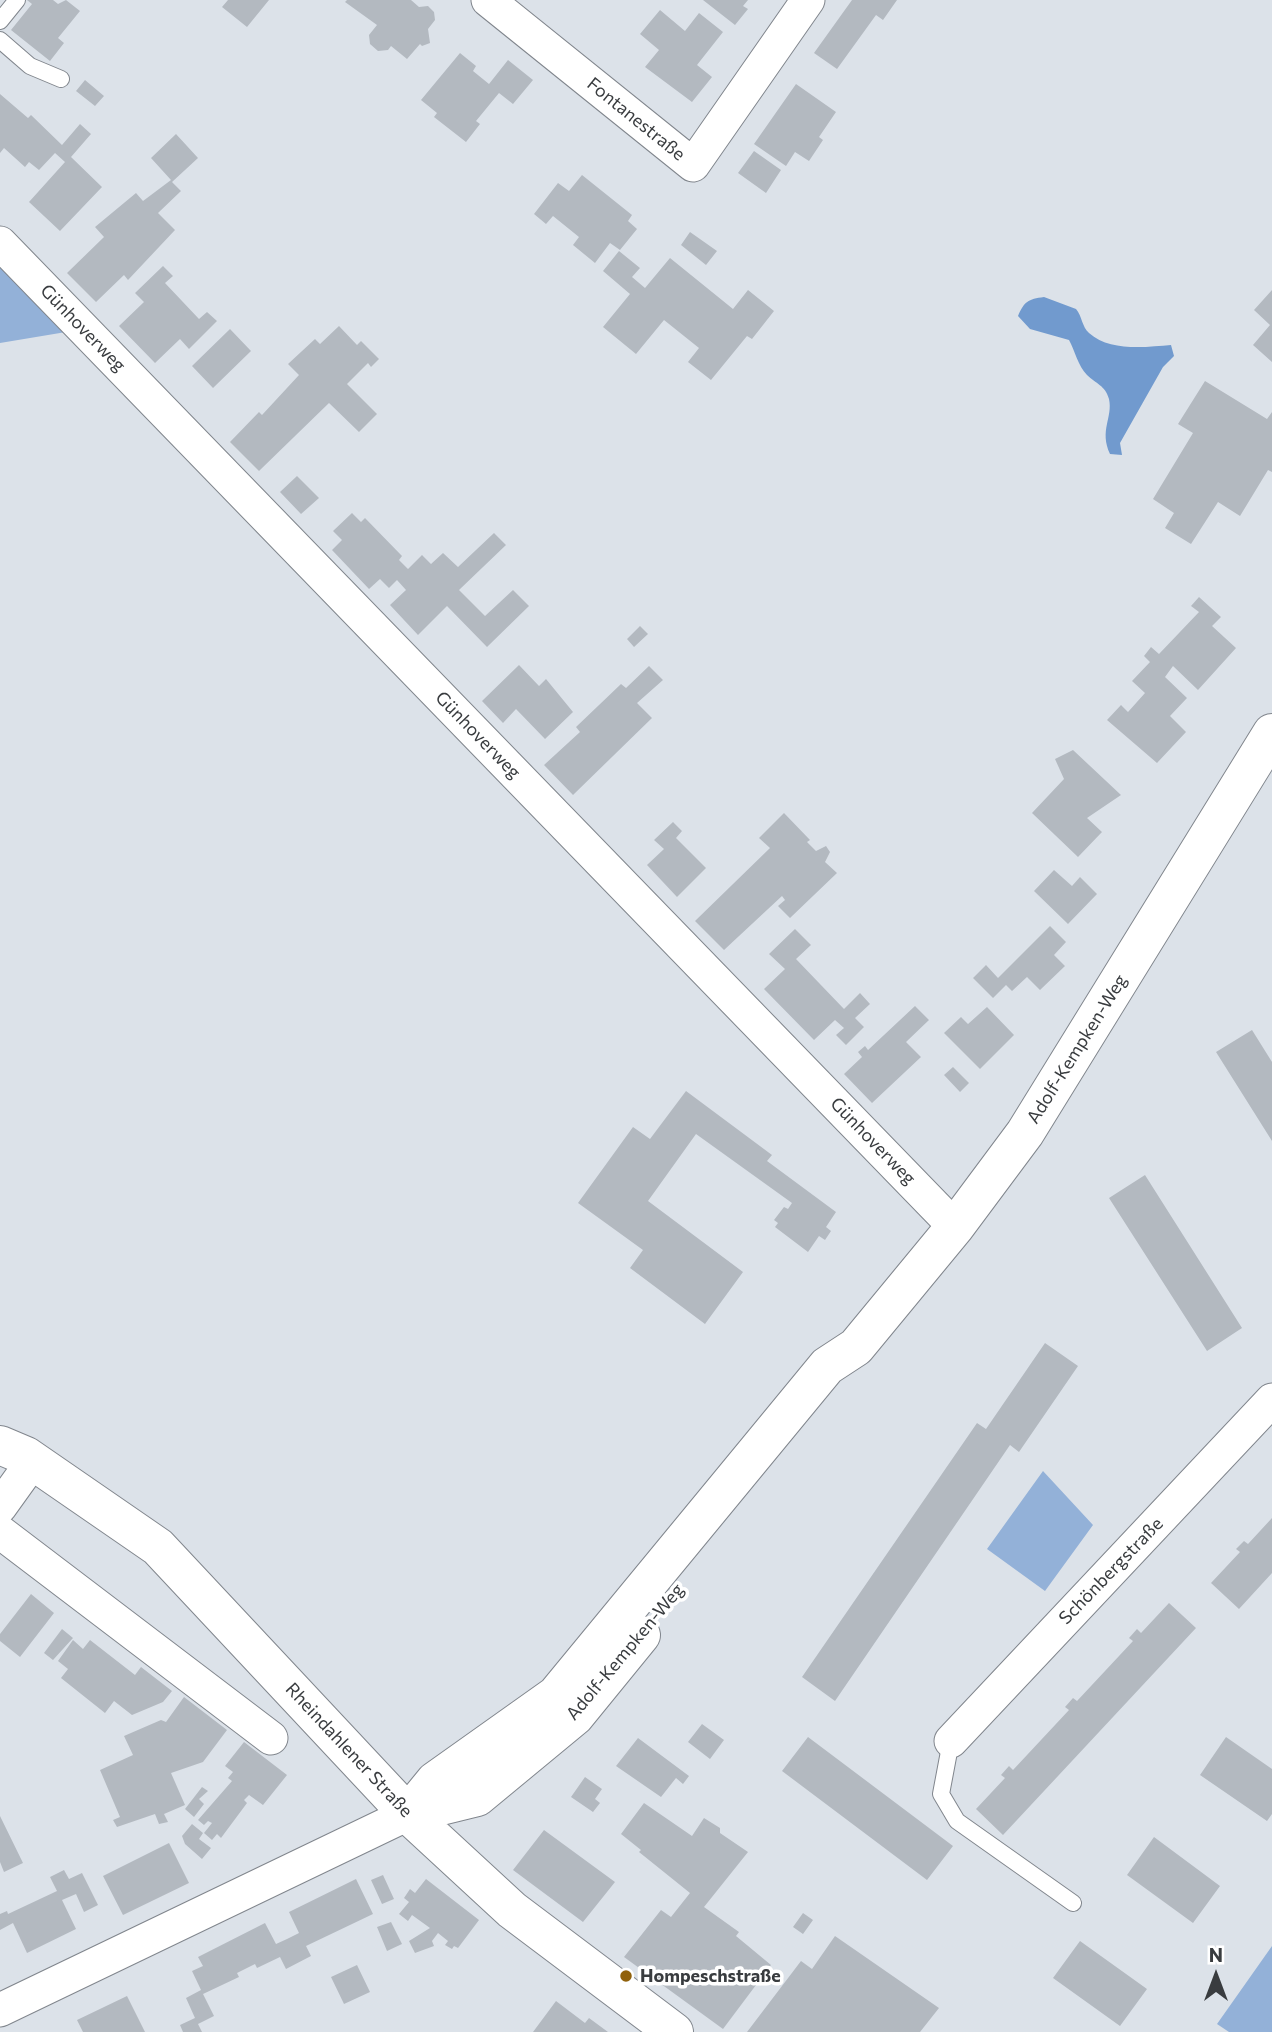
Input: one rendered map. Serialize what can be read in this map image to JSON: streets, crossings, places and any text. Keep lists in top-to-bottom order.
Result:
{
  "streets": {
    "main road": ["Adolf-Kempken-Weg", "Rheindahlener Straße"],
    "street": ["Fontanestraße", "Günhoverweg", "Schönbergstraße"]
  },
  "crossings": [
    ["Günhoverweg", "Adolf-Kempken-Weg"],
    ["Adolf-Kempken-Weg", "Rheindahlener Straße"]
  ],
  "places": ["Hompeschstraße"],
  "north": "top"
}
